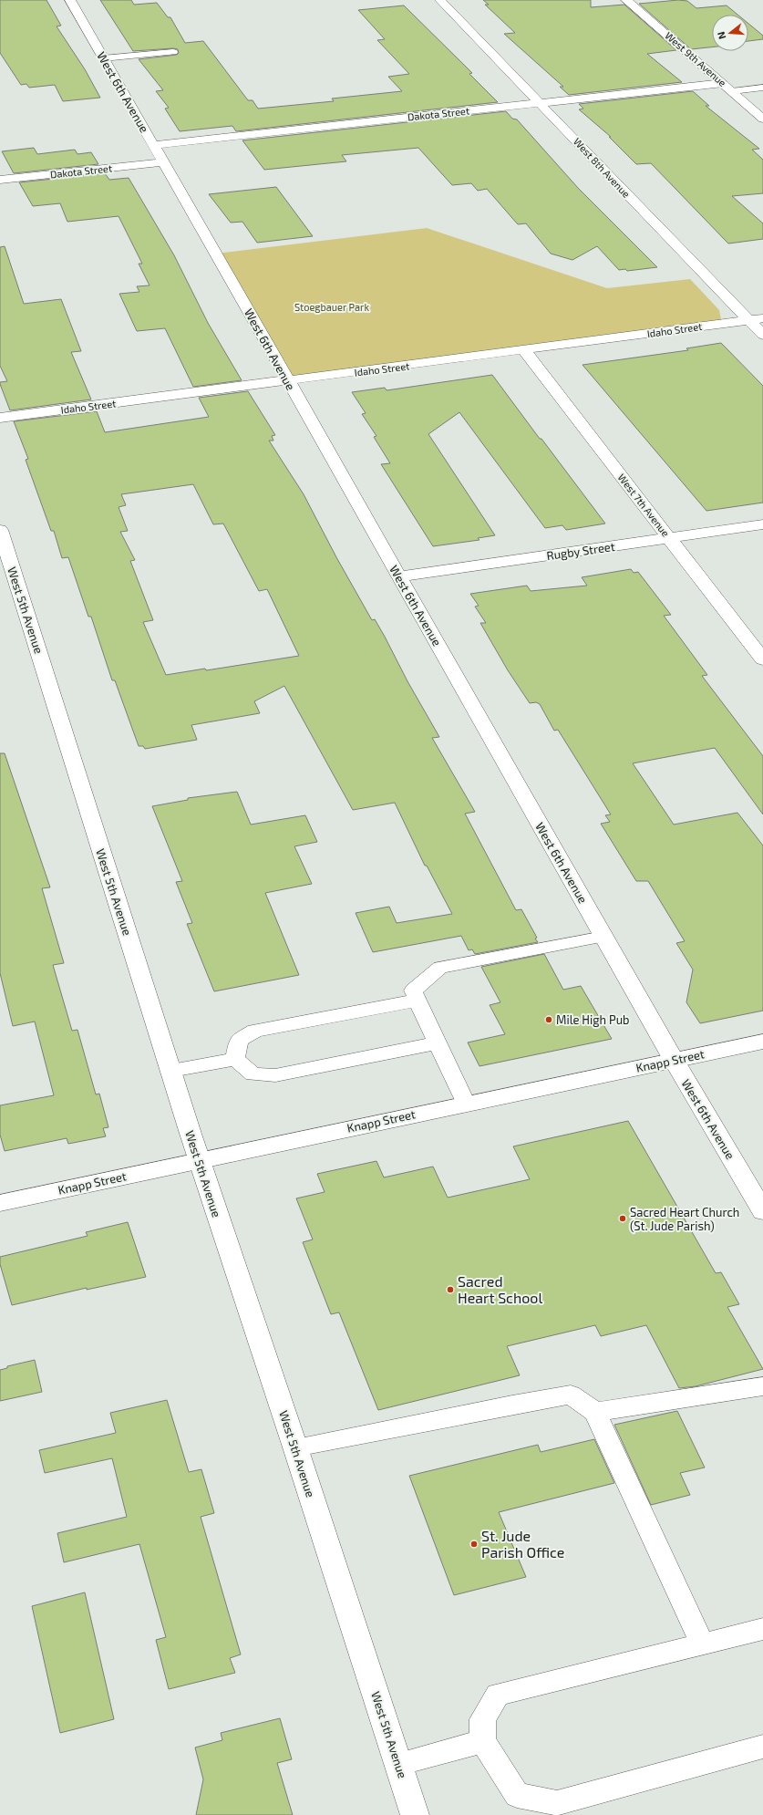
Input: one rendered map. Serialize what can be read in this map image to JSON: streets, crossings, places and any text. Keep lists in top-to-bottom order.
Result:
{
  "streets": {
    "street": [
      "West 9th Avenue",
      "West 6th Avenue",
      "Dakota Street",
      "West 8th Avenue",
      "Idaho Street",
      "West 7th Avenue",
      "Rugby Street",
      "West 5th Avenue",
      "Knapp Street"
    ]
  },
  "crossings": [
    ["West 9th Avenue", "Dakota Street"],
    ["West 6th Avenue", "Dakota Street"],
    ["West 6th Avenue", "Idaho Street"],
    ["West 6th Avenue", "Rugby Street"],
    ["West 6th Avenue", "Knapp Street"],
    ["Dakota Street", "West 8th Avenue"],
    ["West 8th Avenue", "Idaho Street"],
    ["Idaho Street", "West 7th Avenue"],
    ["West 7th Avenue", "Rugby Street"],
    ["West 5th Avenue", "Knapp Street"]
  ],
  "parks": ["Stoegbauer Park"],
  "places": [
    "Mile High Pub",
    "Sacred Heart Church (St. Jude Parish)",
    "Sacred Heart School",
    "St. Jude Parish Office"
  ],
  "north": "left"
}
